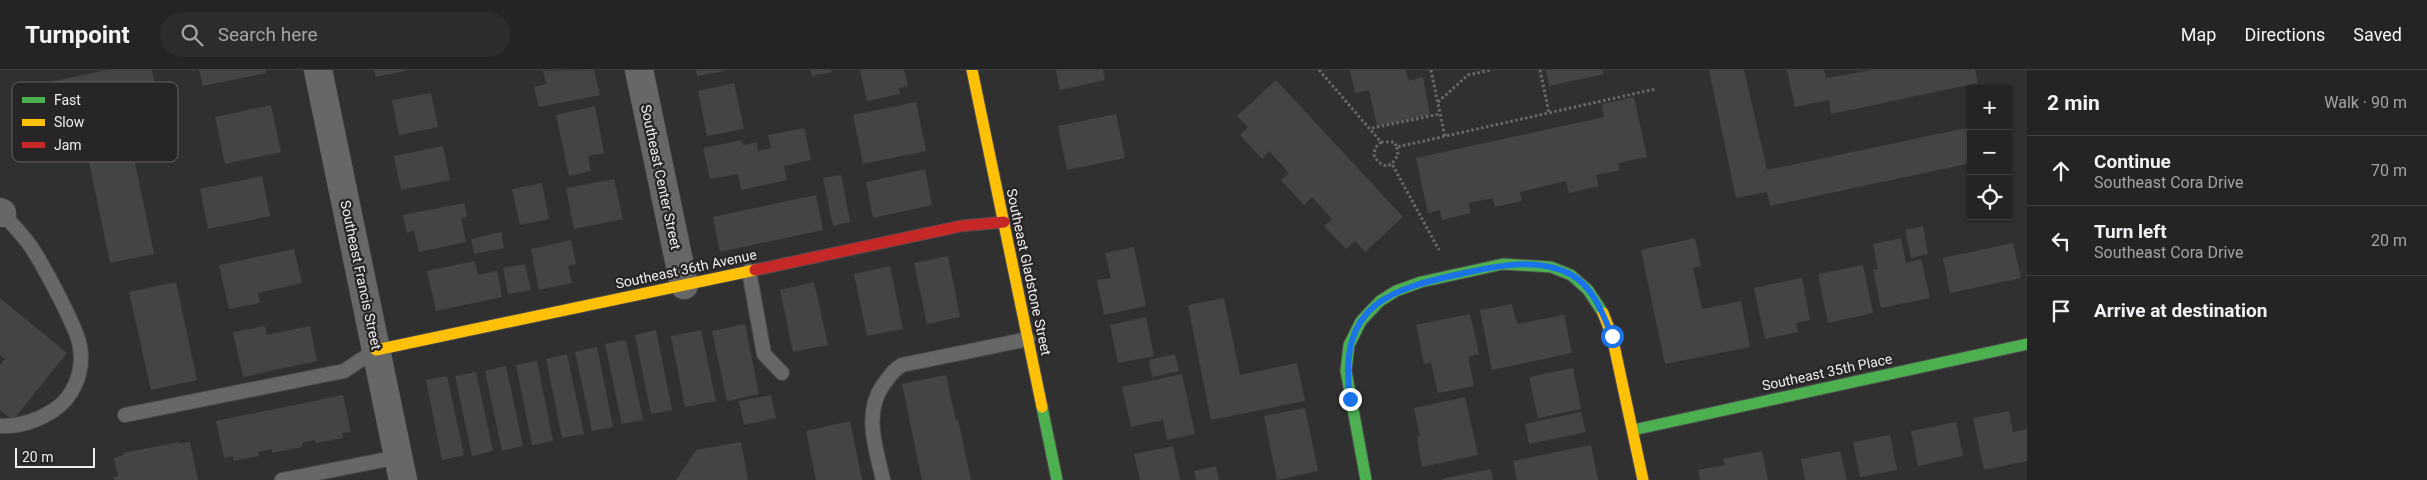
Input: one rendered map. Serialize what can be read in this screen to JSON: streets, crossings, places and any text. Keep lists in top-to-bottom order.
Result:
{
  "streets": {
    "street": [
      "Southeast Center Street",
      "Southeast 36th Avenue",
      "Southeast Gladstone Street",
      "Southeast Francis Street",
      "Southeast 35th Place"
    ]
  },
  "crossings": [
    ["Southeast Center Street", "Southeast 36th Avenue"],
    ["Southeast 36th Avenue", "Southeast Gladstone Street"],
    ["Southeast 36th Avenue", "Southeast Francis Street"]
  ],
  "legend": ["Fast", "Slow", "Jam"],
  "scale_bar": "20 m",
  "page": {
    "header": "Turnpoint",
    "search": "Search here",
    "nav": ["Map", "Directions", "Saved"],
    "heading": ["2 min", "Walk · 90 m"],
    "map_buttons": ["+", "−"],
    "list": [
      ["Continue", "Southeast Cora Drive", "70 m"],
      ["Turn left", "Southeast Cora Drive", "20 m"],
      "Arrive at destination"
    ],
    "scale": "20 m"
  }
}
